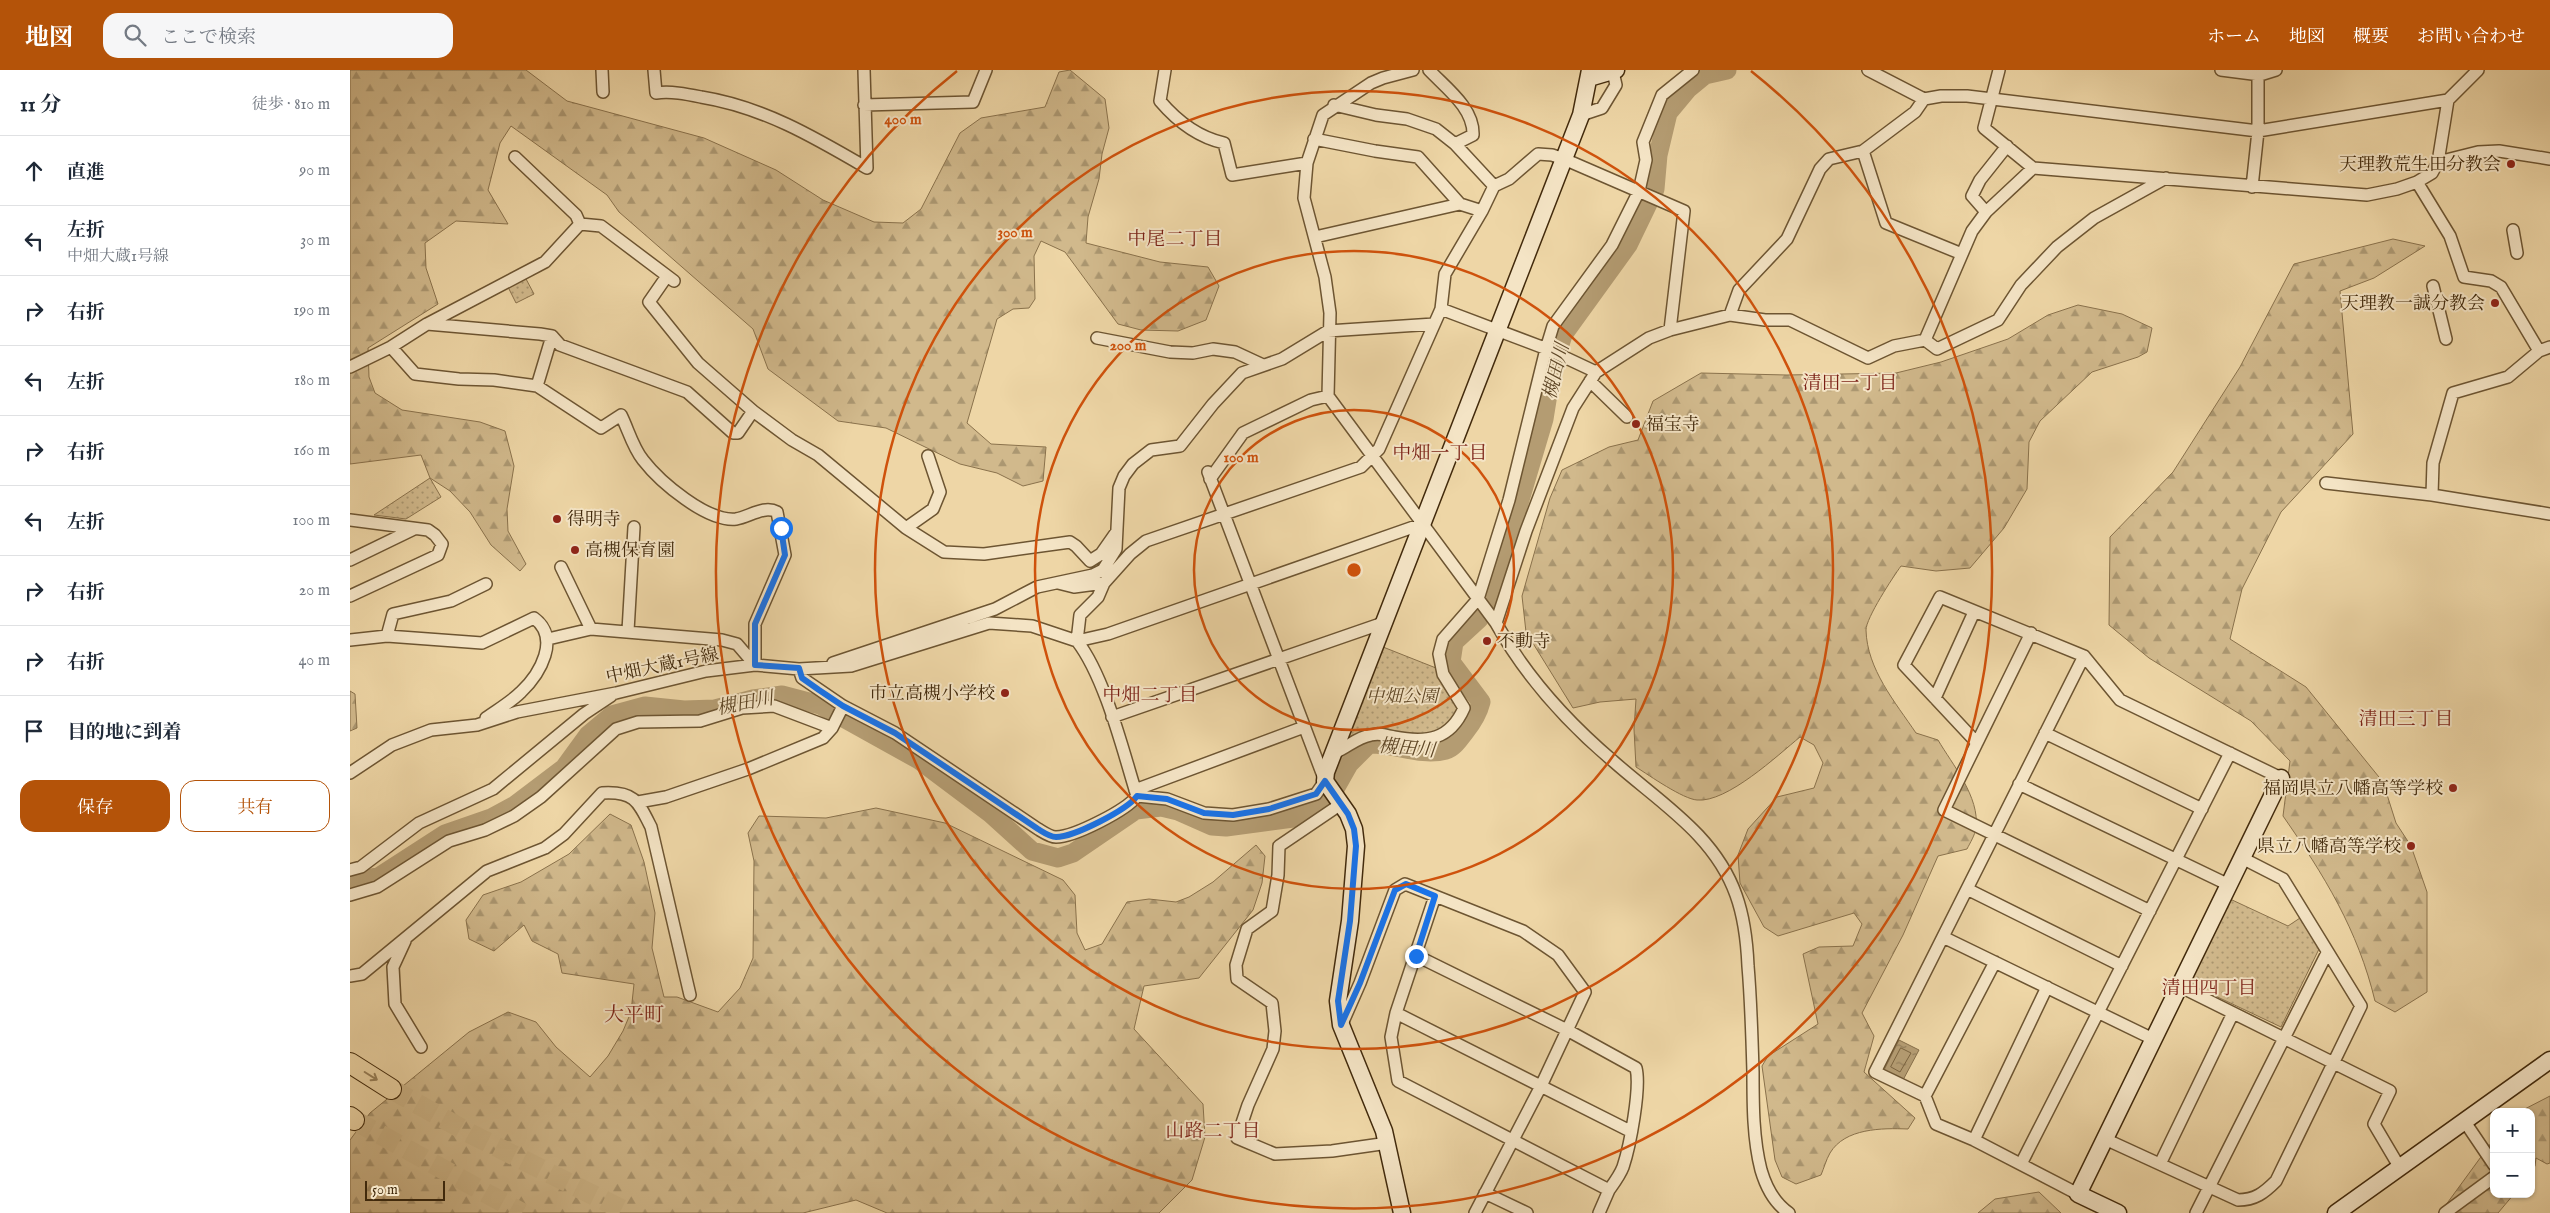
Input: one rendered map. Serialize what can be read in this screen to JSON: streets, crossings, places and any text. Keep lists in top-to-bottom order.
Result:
{
  "streets": {
    "street": ["中畑大蔵1号線"]
  },
  "districts": [
    "中尾二丁目",
    "清田一丁目",
    "中畑一丁目",
    "中畑二丁目",
    "清田三丁目",
    "清田四丁目",
    "大平町",
    "山路二丁目"
  ],
  "water": ["槻田川"],
  "parks": ["中畑公園"],
  "places": [
    "天理教荒生田分教会",
    "天理教一誠分教会",
    "福宝寺",
    "得明寺",
    "高槻保育園",
    "不動寺",
    "市立高槻小学校",
    "福岡県立八幡高等学校",
    "県立八幡高等学校"
  ],
  "scale_bar": "50 m",
  "page": {
    "header": "地図",
    "search": "ここで検索",
    "nav": [
      "ホーム",
      "地図",
      "概要",
      "お問い合わせ"
    ],
    "heading": ["11 分", "徒歩 · 810 m"],
    "list": [
      ["直進", "90 m"],
      ["左折", "中畑大蔵1号線", "30 m"],
      ["右折", "190 m"],
      ["左折", "180 m"],
      ["右折", "160 m"],
      ["左折", "100 m"],
      ["右折", "20 m"],
      ["右折", "40 m"],
      "目的地に到着"
    ],
    "buttons": ["保存", "共有"],
    "map_buttons": ["+", "−"],
    "scale": "50 m"
  },
  "rings": [
    "400 m",
    "300 m",
    "200 m",
    "100 m"
  ]
}
